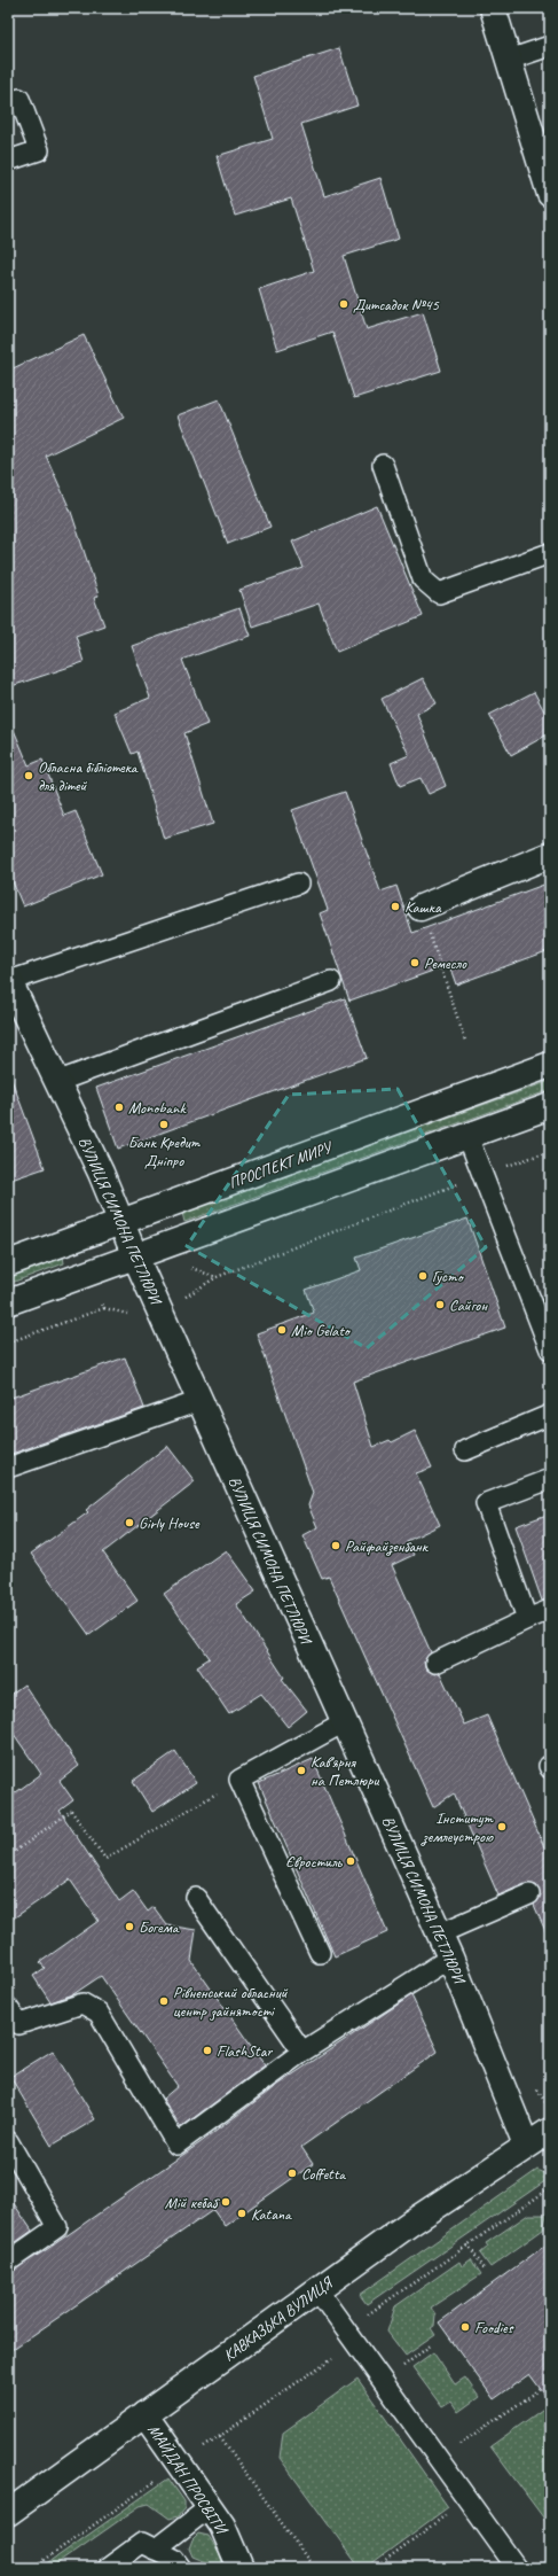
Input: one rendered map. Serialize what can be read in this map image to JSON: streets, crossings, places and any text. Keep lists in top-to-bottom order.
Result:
{
  "streets": {
    "street": [
      "ПРОСПЕКТ МИРУ",
      "ВУЛИЦЯ СИМОНА ПЕТЛЮРИ",
      "КАВКАЗЬКА ВУЛИЦЯ",
      "МАЙДАН ПРОСВІТИ"
    ]
  },
  "crossings": [
    ["ПРОСПЕКТ МИРУ", "ВУЛИЦЯ СИМОНА ПЕТЛЮРИ"],
    ["ВУЛИЦЯ СИМОНА ПЕТЛЮРИ", "КАВКАЗЬКА ВУЛИЦЯ"],
    ["КАВКАЗЬКА ВУЛИЦЯ", "МАЙДАН ПРОСВІТИ"]
  ],
  "places": [
    "Дитсадок №45",
    "Обласна бібліотека для дітей",
    "Кашка",
    "Ремесло",
    "Monobank",
    "Банк Кредит Дніпро",
    "Густо",
    "Сайгон",
    "Mio Gelato",
    "Girly House",
    "Райфайзенбанк",
    "Кав'ярня на Петлюри",
    "Інститут землеустрою",
    "Євростиль",
    "Богема",
    "Рівненський обласний центр зайнятості",
    "FlashStar",
    "Coffetta",
    "Мій кебаб",
    "Katana",
    "Foodies"
  ]
}
